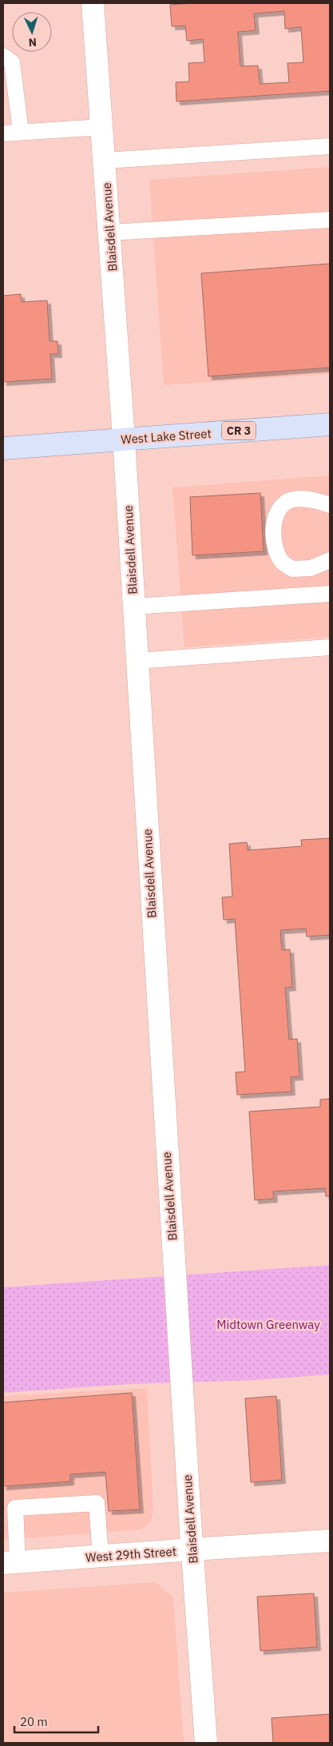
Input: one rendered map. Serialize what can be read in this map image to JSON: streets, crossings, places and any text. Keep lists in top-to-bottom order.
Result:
{
  "streets": {
    "main road": ["CR 3", "West Lake Street"],
    "street": ["Blaisdell Avenue", "West 29th Street"]
  },
  "crossings": [
    ["Blaisdell Avenue", "West Lake Street"],
    ["Blaisdell Avenue", "West 29th Street"]
  ],
  "parks": ["Midtown Greenway"],
  "scale_bar": "20 m",
  "north": "bottom"
}
